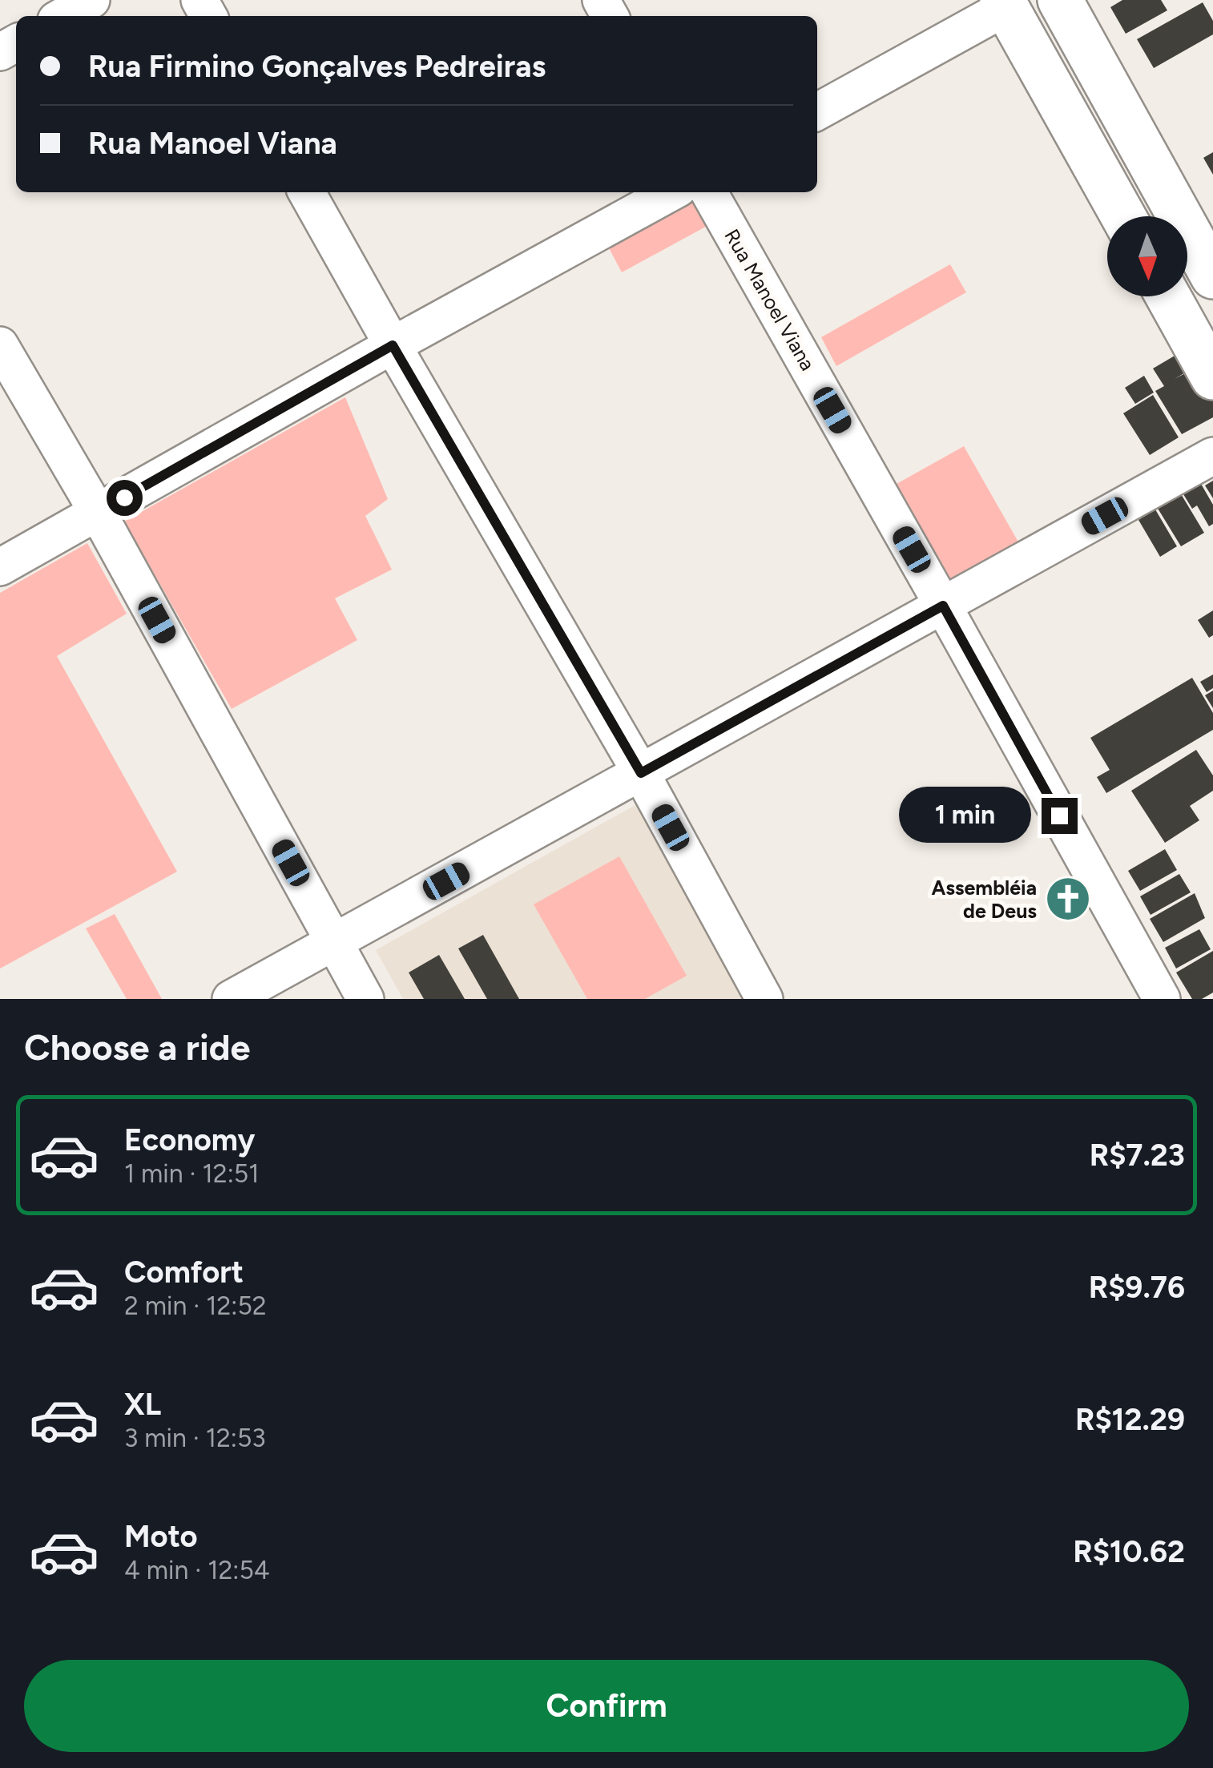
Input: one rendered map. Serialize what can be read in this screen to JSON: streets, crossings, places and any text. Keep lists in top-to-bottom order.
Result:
{
  "streets": {
    "street": ["Rua Manoel Viana"]
  },
  "places": {
    "church": ["Assembléia de Deus"]
  },
  "north": "bottom",
  "page": {
    "banner": ["Rua Firmino Gonçalves Pedreiras", "Rua Manoel Viana"],
    "bubble": "1 min",
    "heading": "Choose a ride",
    "list": [
      {
        "name": "Economy",
        "note": "1 min · 12:51",
        "value": "R$7.23"
      },
      {
        "name": "Comfort",
        "note": "2 min · 12:52",
        "value": "R$9.76"
      },
      {
        "name": "XL",
        "note": "3 min · 12:53",
        "value": "R$12.29"
      },
      {
        "name": "Moto",
        "note": "4 min · 12:54",
        "value": "R$10.62"
      }
    ],
    "buttons": "Confirm"
  }
}
